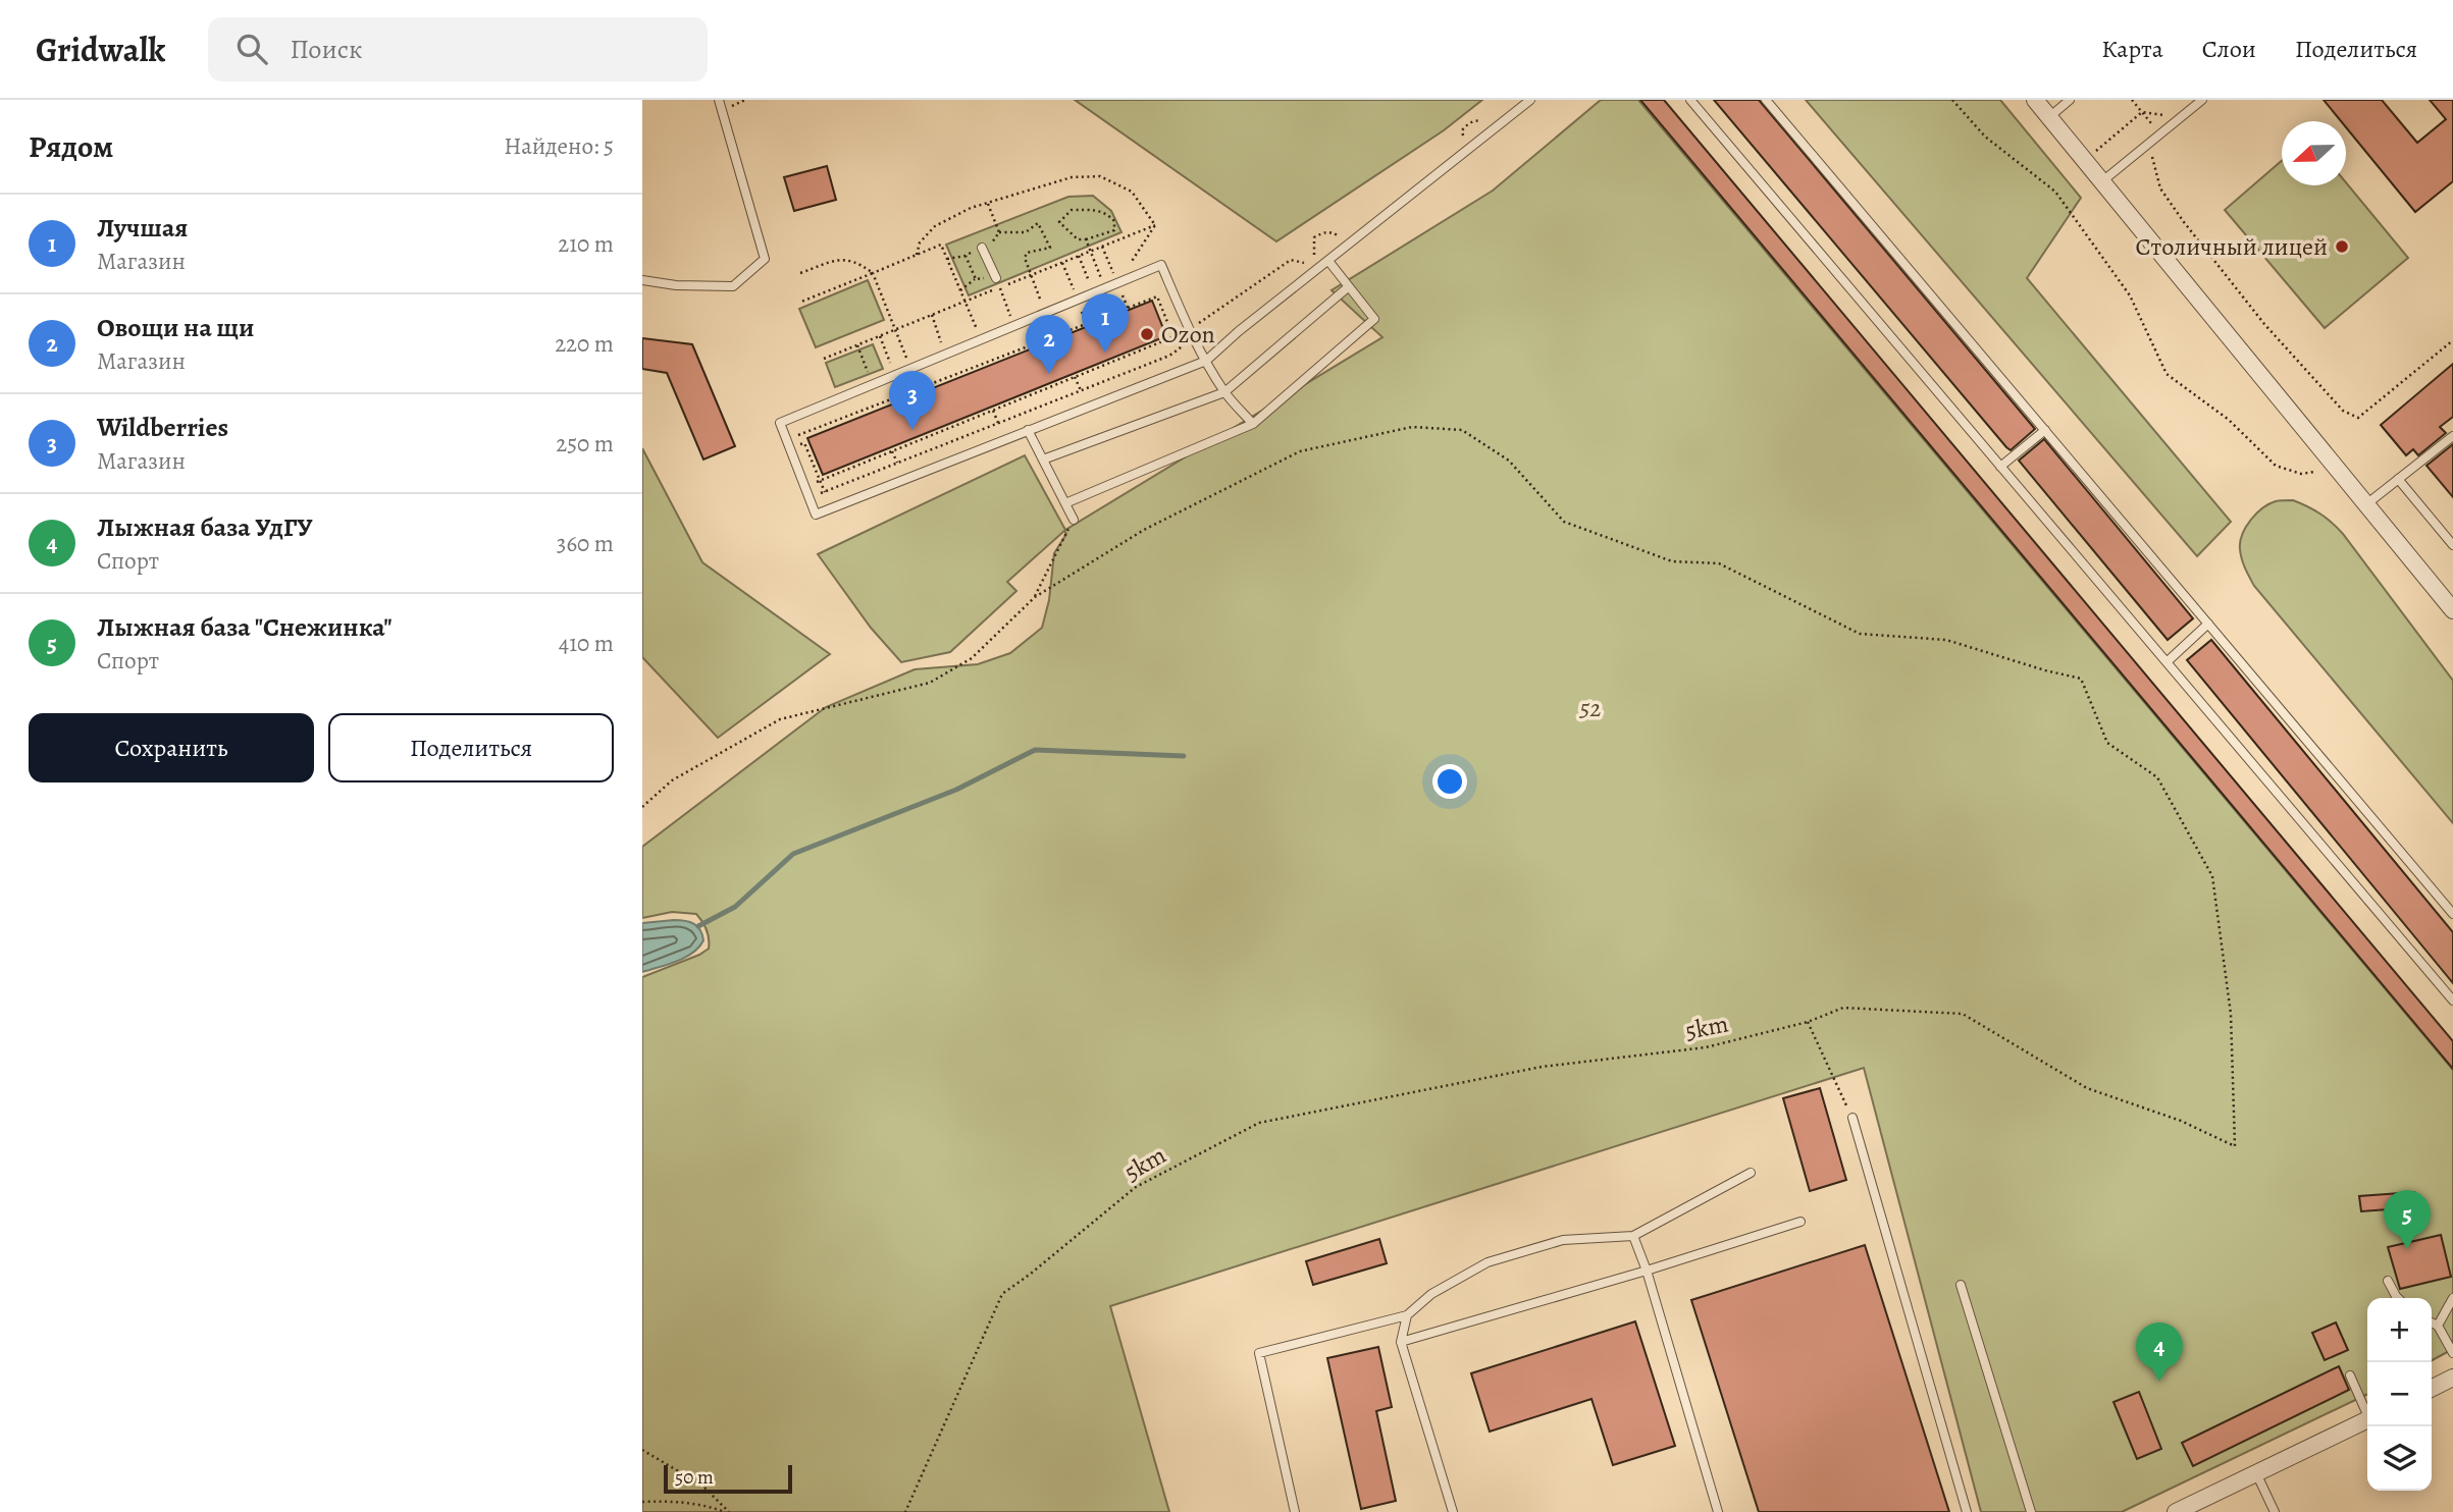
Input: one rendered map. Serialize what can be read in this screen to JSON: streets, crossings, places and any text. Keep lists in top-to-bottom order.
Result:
{
  "streets": {
    "path": ["5km"]
  },
  "parks": ["52"],
  "places": ["Столичный лицей", "Ozon"],
  "scale_bar": "50 m",
  "north": "left",
  "page": {
    "header": "Gridwalk",
    "search": "Поиск",
    "nav": ["Карта", "Слои", "Поделиться"],
    "heading": ["Рядом", "Найдено: 5"],
    "list": [
      {
        "mark": "1",
        "name": "Лучшая",
        "note": "Магазин",
        "value": "210 m"
      },
      {
        "mark": "2",
        "name": "Овощи на щи",
        "note": "Магазин",
        "value": "220 m"
      },
      {
        "mark": "3",
        "name": "Wildberries",
        "note": "Магазин",
        "value": "250 m"
      },
      {
        "mark": "4",
        "name": "Лыжная база УдГУ",
        "note": "Спорт",
        "value": "360 m"
      },
      {
        "mark": "5",
        "name": "Лыжная база \"Снежинка\"",
        "note": "Спорт",
        "value": "410 m"
      }
    ],
    "pins": [
      "1",
      "2",
      "3",
      "5",
      "4"
    ],
    "buttons": ["Сохранить", "Поделиться"],
    "map_buttons": ["+", "−"],
    "scale": "50 m"
  }
}
